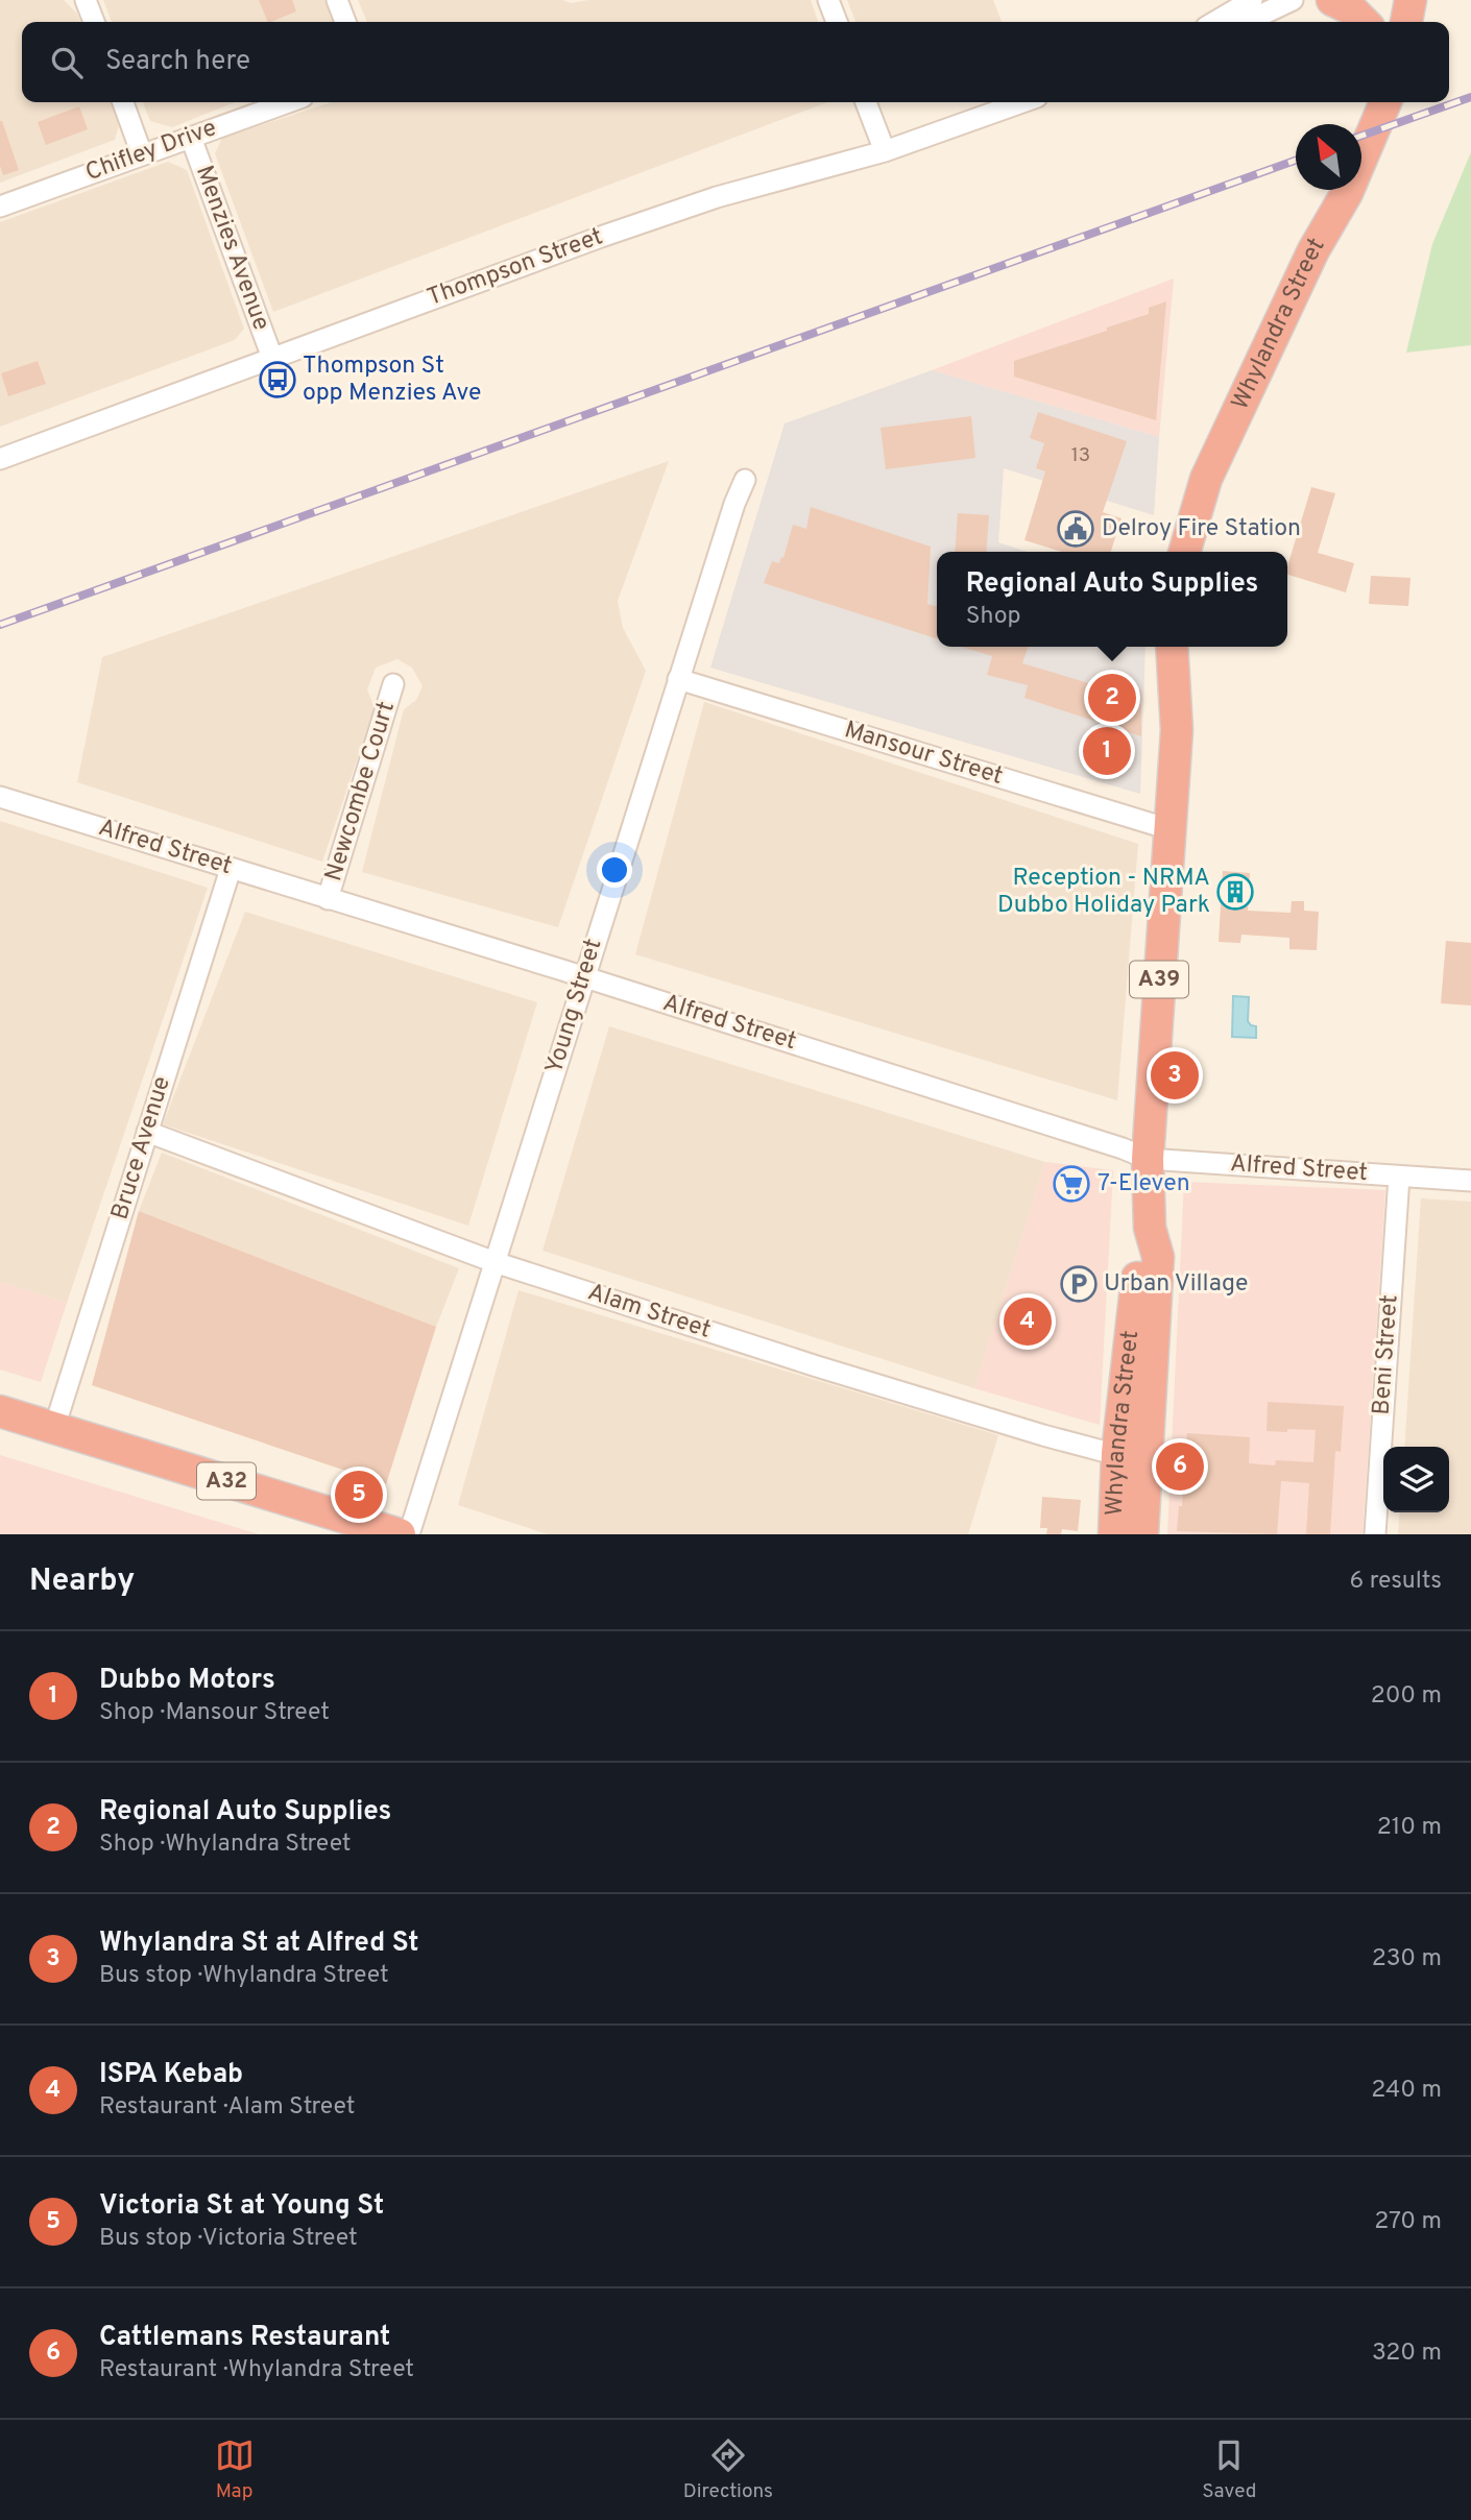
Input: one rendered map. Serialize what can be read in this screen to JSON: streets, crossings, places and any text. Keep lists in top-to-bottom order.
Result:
{
  "streets": {
    "highway": ["Whylandra Street", "A39", "A32"],
    "street": [
      "Chifley Drive",
      "Menzies Avenue",
      "Thompson Street",
      "Mansour Street",
      "Newcombe Court",
      "Alfred Street",
      "Young Street",
      "Bruce Avenue",
      "Alam Street",
      "Beni Street"
    ]
  },
  "crossings": [
    ["Chifley Drive", "Menzies Avenue"],
    ["Menzies Avenue", "Thompson Street"],
    ["Whylandra Street", "Mansour Street"],
    ["Whylandra Street", "Alfred Street"],
    ["Whylandra Street", "Alam Street"],
    ["Mansour Street", "Young Street"],
    ["Newcombe Court", "Alfred Street"],
    ["Alfred Street", "Young Street"],
    ["Alfred Street", "Bruce Avenue"],
    ["Alfred Street", "Beni Street"],
    ["Young Street", "Alam Street"],
    ["Bruce Avenue", "Alam Street"],
    ["Bruce Avenue", "A32"]
  ],
  "places": {
    "bus stop": ["Thompson St opp Menzies Ave"],
    "public building": ["Delroy Fire Station"],
    "building": ["Reception - NRMA Dubbo Holiday Park"],
    "supermarket": ["7-Eleven"],
    "parking": ["Urban Village"]
  },
  "house_numbers": ["13"],
  "north": "top left",
  "page": {
    "search": "Search here",
    "popup": ["Regional Auto Supplies", "Shop"],
    "pins": [
      "2",
      "1",
      "3",
      "4",
      "6",
      "5"
    ],
    "heading": ["Nearby", "6 results"],
    "list": [
      {
        "mark": "1",
        "name": "Dubbo Motors",
        "note": "Shop · Mansour Street",
        "value": "200 m"
      },
      {
        "mark": "2",
        "name": "Regional Auto Supplies",
        "note": "Shop · Whylandra Street",
        "value": "210 m"
      },
      {
        "mark": "3",
        "name": "Whylandra St at Alfred St",
        "note": "Bus stop · Whylandra Street",
        "value": "230 m"
      },
      {
        "mark": "4",
        "name": "ISPA Kebab",
        "note": "Restaurant · Alam Street",
        "value": "240 m"
      },
      {
        "mark": "5",
        "name": "Victoria St at Young St",
        "note": "Bus stop · Victoria Street",
        "value": "270 m"
      },
      {
        "mark": "6",
        "name": "Cattlemans Restaurant",
        "note": "Restaurant · Whylandra Street",
        "value": "320 m"
      }
    ],
    "nav": ["Map", "Directions", "Saved"]
  }
}
